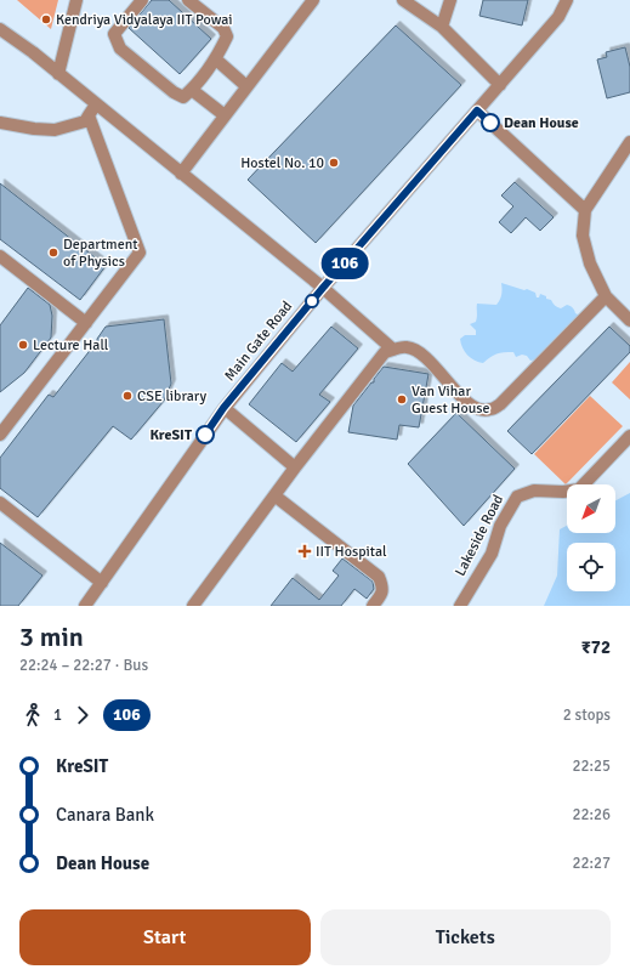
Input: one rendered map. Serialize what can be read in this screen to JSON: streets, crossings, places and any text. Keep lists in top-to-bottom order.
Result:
{
  "streets": {
    "street": ["Main Gate Road", "Lakeside Road"]
  },
  "places": {
    "other": [
      "Kendriya Vidyalaya IIT Powai",
      "Dean House",
      "Hostel No. 10",
      "Department of Physics",
      "Lecture Hall",
      "CSE library",
      "Van Vihar Guest House",
      "KreSIT"
    ],
    "health": ["IIT Hospital"]
  },
  "lines": ["bus line 106"],
  "north": "bottom left",
  "page": {
    "on_map": "106",
    "heading": ["3 min", "22:24 – 22:27 · Bus", "₹72"],
    "legs": ["1", "106", "2 stops"],
    "list": [
      {
        "name": "KreSIT",
        "value": "22:25"
      },
      {
        "name": "Canara Bank",
        "value": "22:26"
      },
      {
        "name": "Dean House",
        "value": "22:27"
      }
    ],
    "buttons": ["Start", "Tickets"]
  }
}
